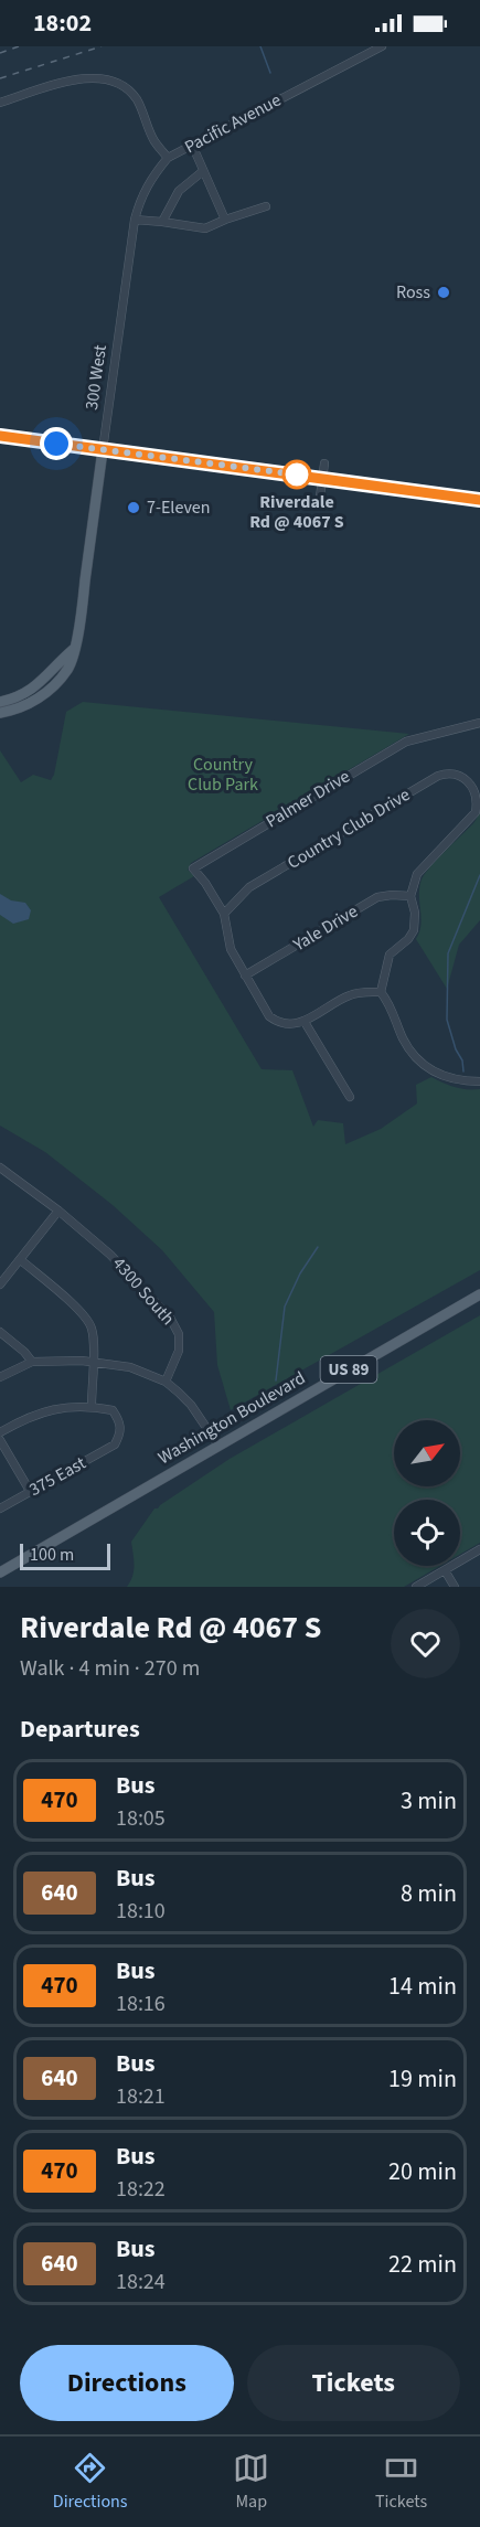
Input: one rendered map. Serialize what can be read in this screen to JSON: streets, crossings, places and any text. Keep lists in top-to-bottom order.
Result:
{
  "streets": {
    "main road": ["300 West", "US 89", "Washington Boulevard"],
    "street": [
      "Pacific Avenue",
      "Palmer Drive",
      "Country Club Drive",
      "Yale Drive",
      "4300 South",
      "375 East"
    ]
  },
  "crossings": [
    ["Pacific Avenue", "300 West"],
    ["Palmer Drive", "Country Club Drive"],
    ["Country Club Drive", "Yale Drive"]
  ],
  "parks": ["Country Club Park"],
  "places": ["Ross", "Riverdale Rd @ 4067 S", "7-Eleven"],
  "lines": ["bus line 470"],
  "scale_bar": "100 m",
  "north": "top right",
  "page": {
    "status": "18:02",
    "scale": "100 m",
    "heading": [
      ["Riverdale Rd @ 4067 S", "Walk · 4 min · 270 m"],
      "Departures"
    ],
    "list": [
      {
        "mark": "470",
        "name": "Bus",
        "note": "18:05",
        "value": "3 min"
      },
      {
        "mark": "640",
        "name": "Bus",
        "note": "18:10",
        "value": "8 min"
      },
      {
        "mark": "470",
        "name": "Bus",
        "note": "18:16",
        "value": "14 min"
      },
      {
        "mark": "640",
        "name": "Bus",
        "note": "18:21",
        "value": "19 min"
      },
      {
        "mark": "470",
        "name": "Bus",
        "note": "18:22",
        "value": "20 min"
      },
      {
        "mark": "640",
        "name": "Bus",
        "note": "18:24",
        "value": "22 min"
      }
    ],
    "buttons": ["Directions", "Tickets"],
    "tabs": ["Directions", "Map", "Tickets"]
  }
}
